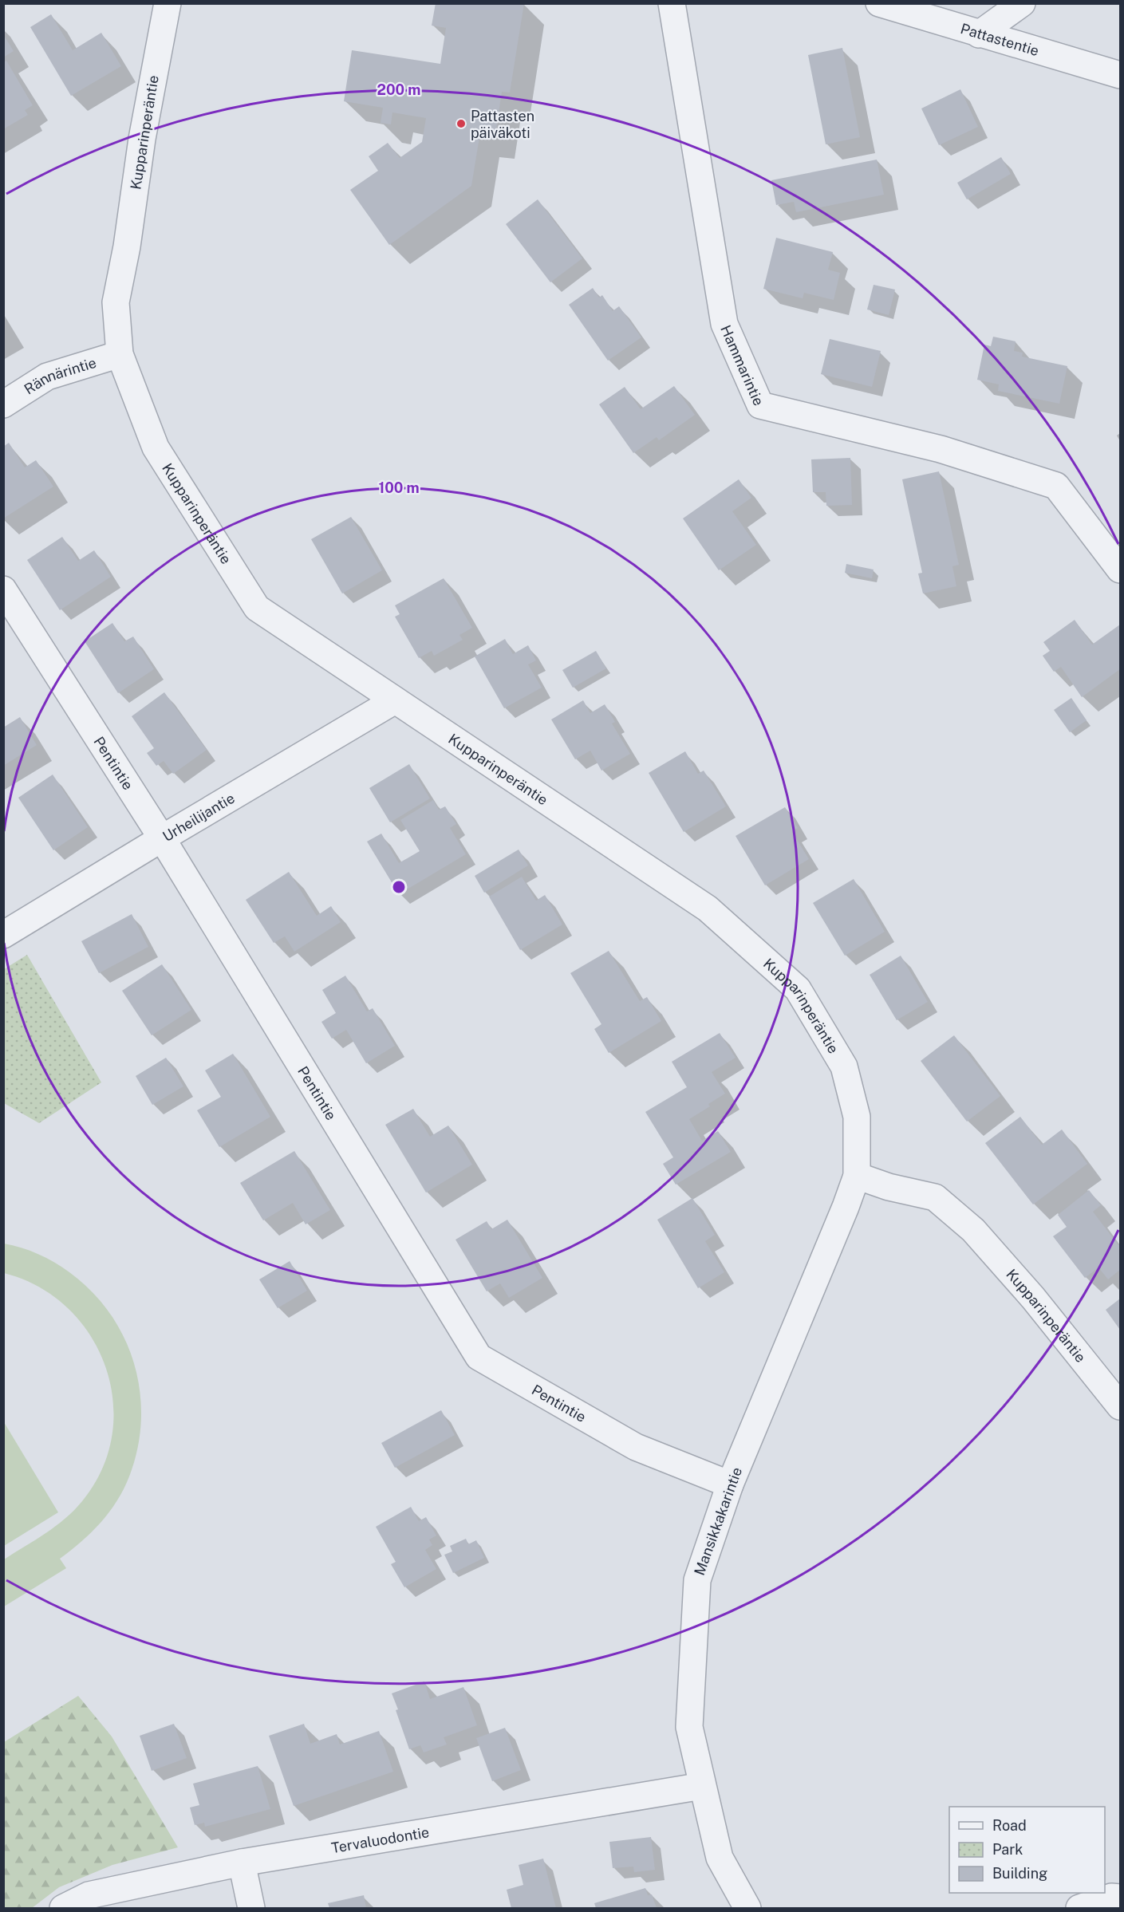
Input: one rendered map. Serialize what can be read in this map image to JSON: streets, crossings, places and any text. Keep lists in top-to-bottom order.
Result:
{
  "streets": {
    "street": [
      "Pattastentie",
      "Kupparinperäntie",
      "Hammarintie",
      "Rännärintie",
      "Pentintie",
      "Urheilijantie",
      "Mansikkakarintie",
      "Tervaluodontie"
    ]
  },
  "crossings": [
    ["Kupparinperäntie", "Rännärintie"],
    ["Kupparinperäntie", "Urheilijantie"],
    ["Kupparinperäntie", "Mansikkakarintie"],
    ["Pentintie", "Urheilijantie"],
    ["Pentintie", "Mansikkakarintie"],
    ["Mansikkakarintie", "Tervaluodontie"]
  ],
  "places": ["Pattasten päiväkoti"],
  "legend": ["Road", "Park", "Building"],
  "rings": ["200 m", "100 m"]
}
